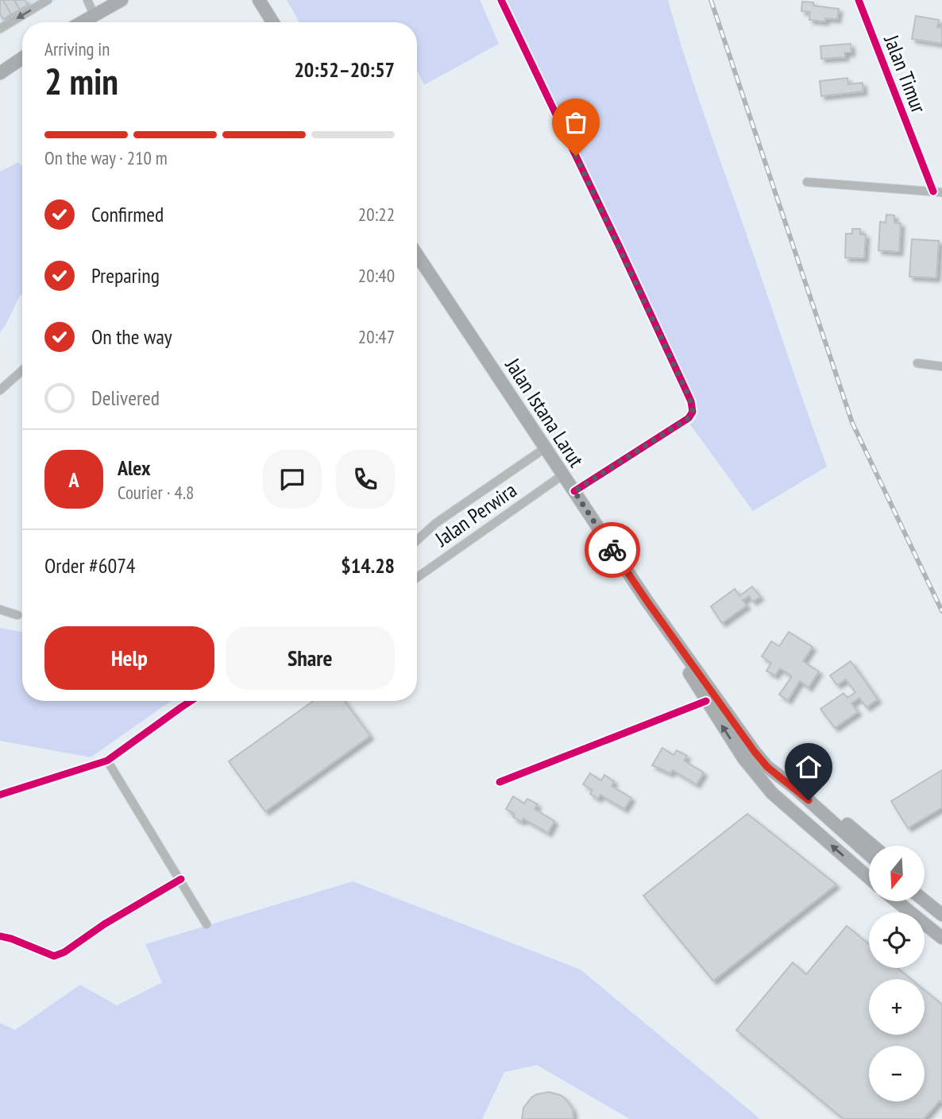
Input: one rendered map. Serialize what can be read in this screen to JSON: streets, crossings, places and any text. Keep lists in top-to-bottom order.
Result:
{
  "streets": {
    "main road": ["Jalan Istana Larut"],
    "street": ["Jalan Timur", "Jalan Perwira"]
  },
  "crossings": [
    ["Jalan Istana Larut", "Jalan Perwira"]
  ],
  "north": "bottom",
  "page": {
    "heading": ["2 min", "Arriving in", "20:52–20:57"],
    "panel": [
      "Alex",
      "Courier · 4.8",
      "Order #6074",
      "$14.28"
    ],
    "bar": "On the way · 210 m",
    "list": [
      ["Confirmed", "20:22"],
      ["Preparing", "20:40"],
      ["On the way", "20:47"],
      "Delivered"
    ],
    "round": "A",
    "buttons": ["Help", "Share"],
    "map_buttons": ["+", "−"]
  }
}
